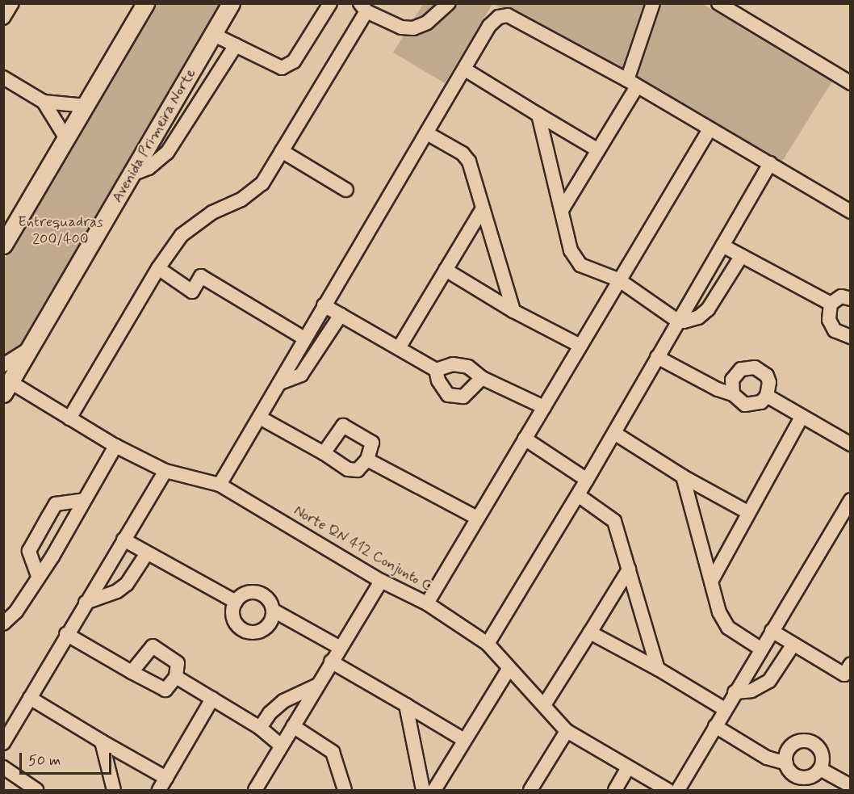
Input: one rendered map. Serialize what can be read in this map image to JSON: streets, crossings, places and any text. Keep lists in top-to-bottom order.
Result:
{
  "streets": {
    "main road": ["Avenida Primeira Norte"],
    "street": ["Norte QN 412 Conjunto C"]
  },
  "crossings": [
    ["Avenida Primeira Norte", "Norte QN 412 Conjunto C"]
  ],
  "parks": ["Entrequadras 200/400"],
  "scale_bar": "50 m"
}
